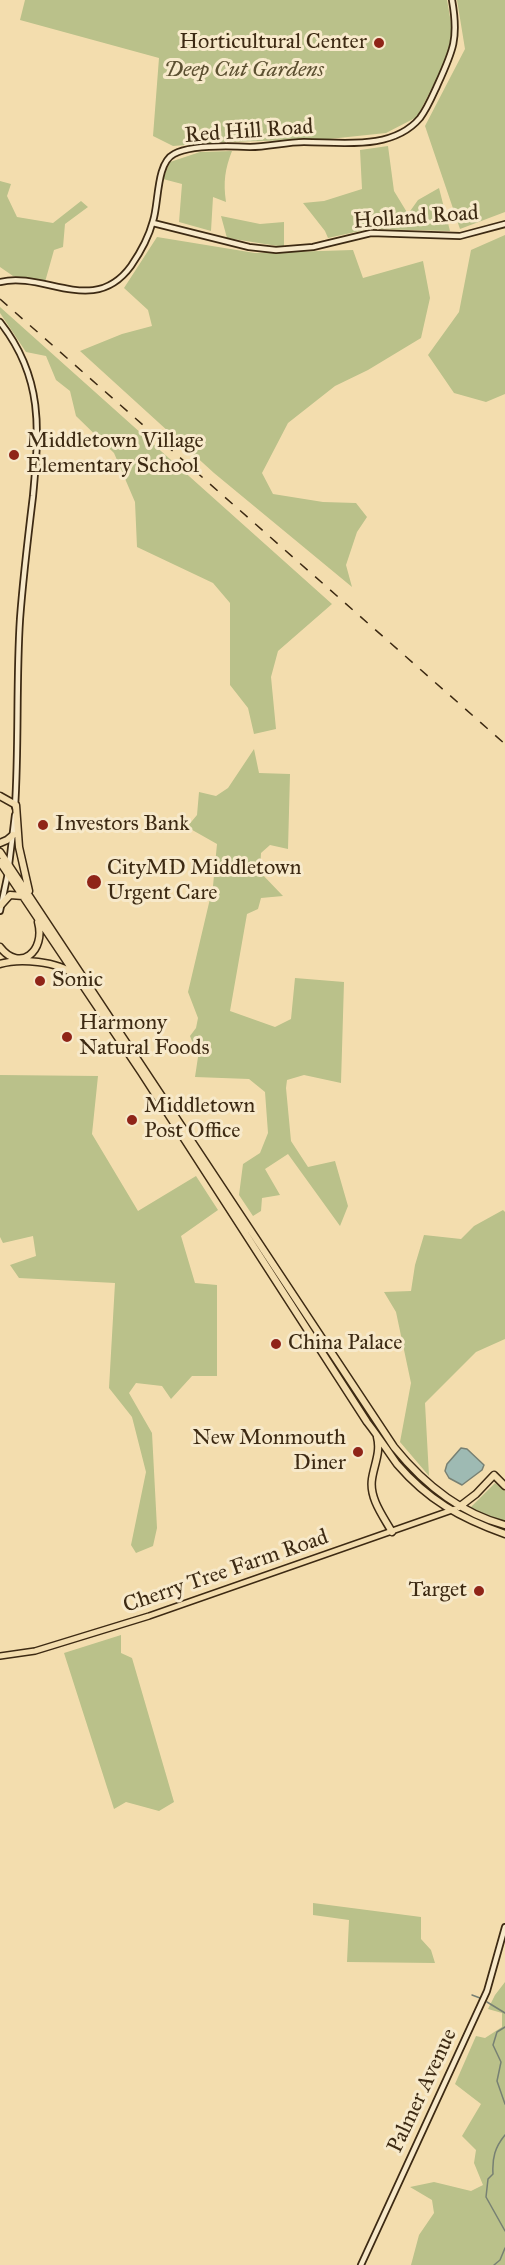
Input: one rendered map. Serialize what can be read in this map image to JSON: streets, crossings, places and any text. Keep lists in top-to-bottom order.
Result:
{
  "streets": {
    "main road": ["Cherry Tree Farm Road"],
    "street": ["Red Hill Road", "Holland Road", "Palmer Avenue"]
  },
  "crossings": [
    ["Red Hill Road", "Holland Road"]
  ],
  "parks": ["Deep Cut Gardens"],
  "places": [
    "Horticultural Center",
    "Middletown Village Elementary School",
    "Investors Bank",
    "CityMD Middletown Urgent Care",
    "Sonic",
    "Harmony Natural Foods",
    "Middletown Post Office",
    "China Palace",
    "New Monmouth Diner",
    "Target"
  ]
}
